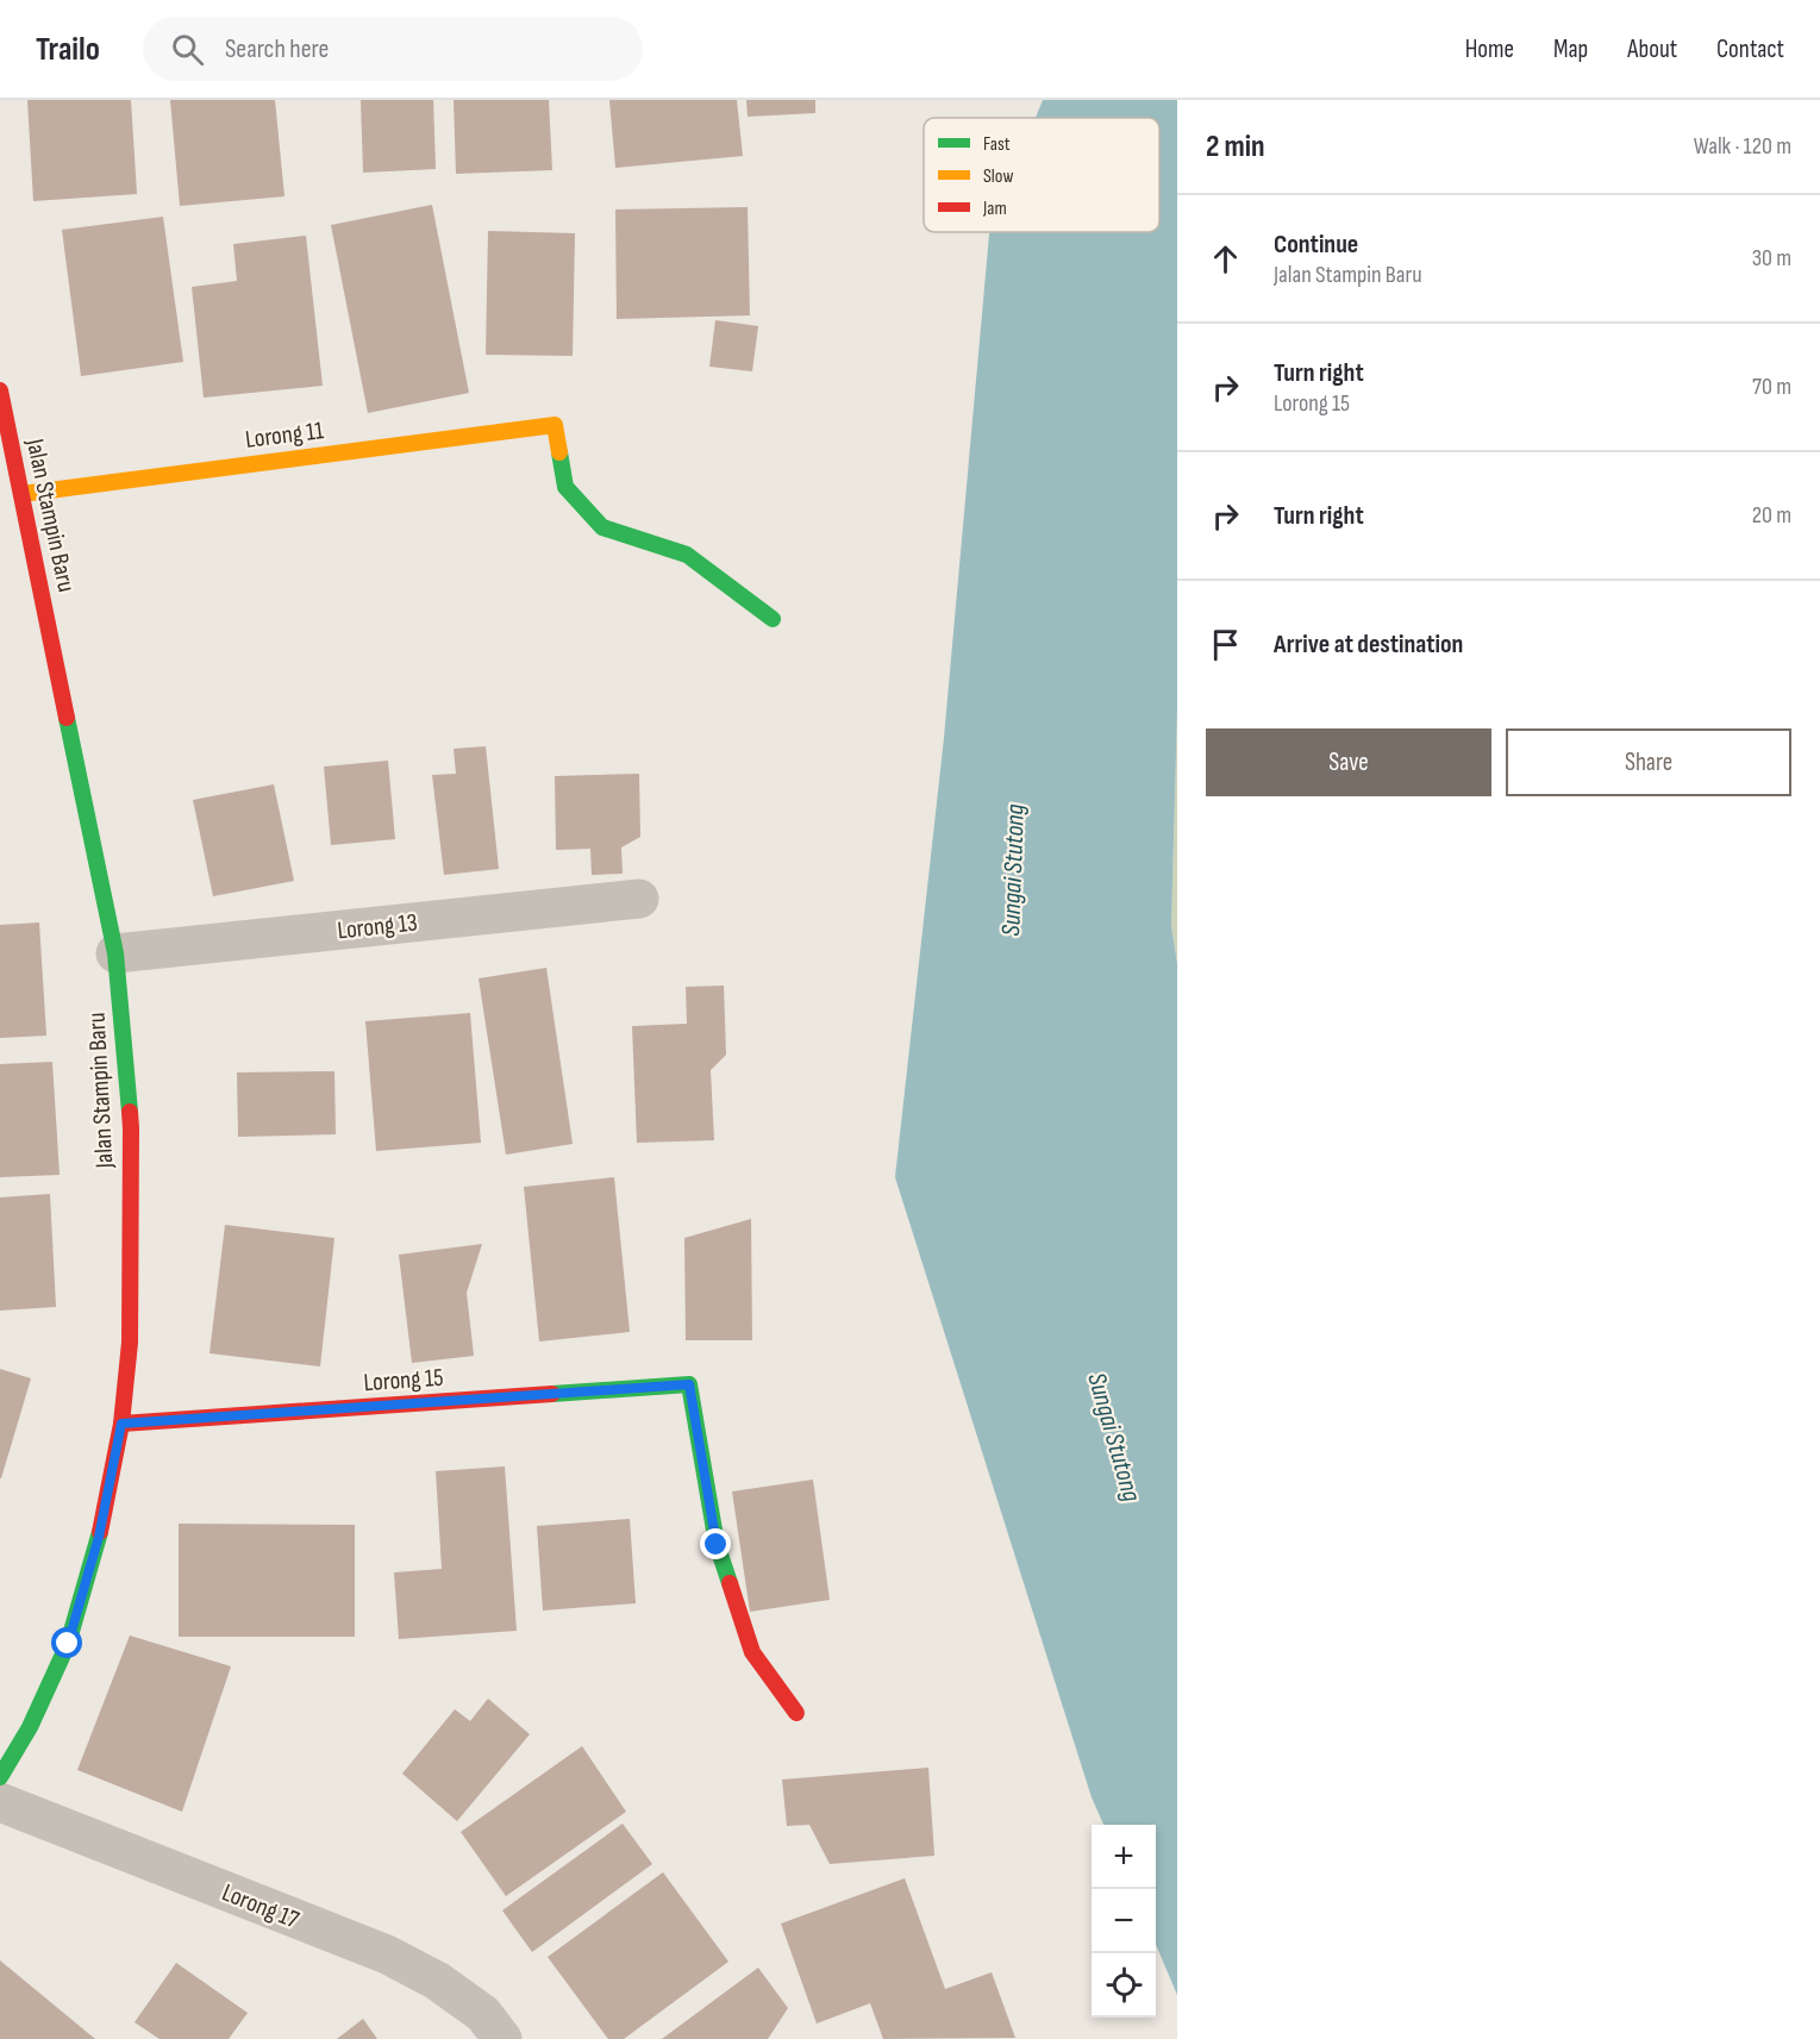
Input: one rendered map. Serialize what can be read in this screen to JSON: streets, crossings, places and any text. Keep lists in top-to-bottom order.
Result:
{
  "streets": {
    "street": [
      "Lorong 11",
      "Jalan Stampin Baru",
      "Lorong 13",
      "Lorong 15",
      "Lorong 17"
    ]
  },
  "crossings": [
    ["Lorong 11", "Jalan Stampin Baru"],
    ["Jalan Stampin Baru", "Lorong 13"],
    ["Jalan Stampin Baru", "Lorong 15"]
  ],
  "water": ["Sungai Stutong"],
  "legend": ["Fast", "Slow", "Jam"],
  "page": {
    "header": "Trailo",
    "search": "Search here",
    "nav": [
      "Home",
      "Map",
      "About",
      "Contact"
    ],
    "heading": ["2 min", "Walk · 120 m"],
    "list": [
      ["Continue", "Jalan Stampin Baru", "30 m"],
      ["Turn right", "Lorong 15", "70 m"],
      ["Turn right", "20 m"],
      "Arrive at destination"
    ],
    "buttons": ["Save", "Share"],
    "map_buttons": ["+", "−"]
  }
}
